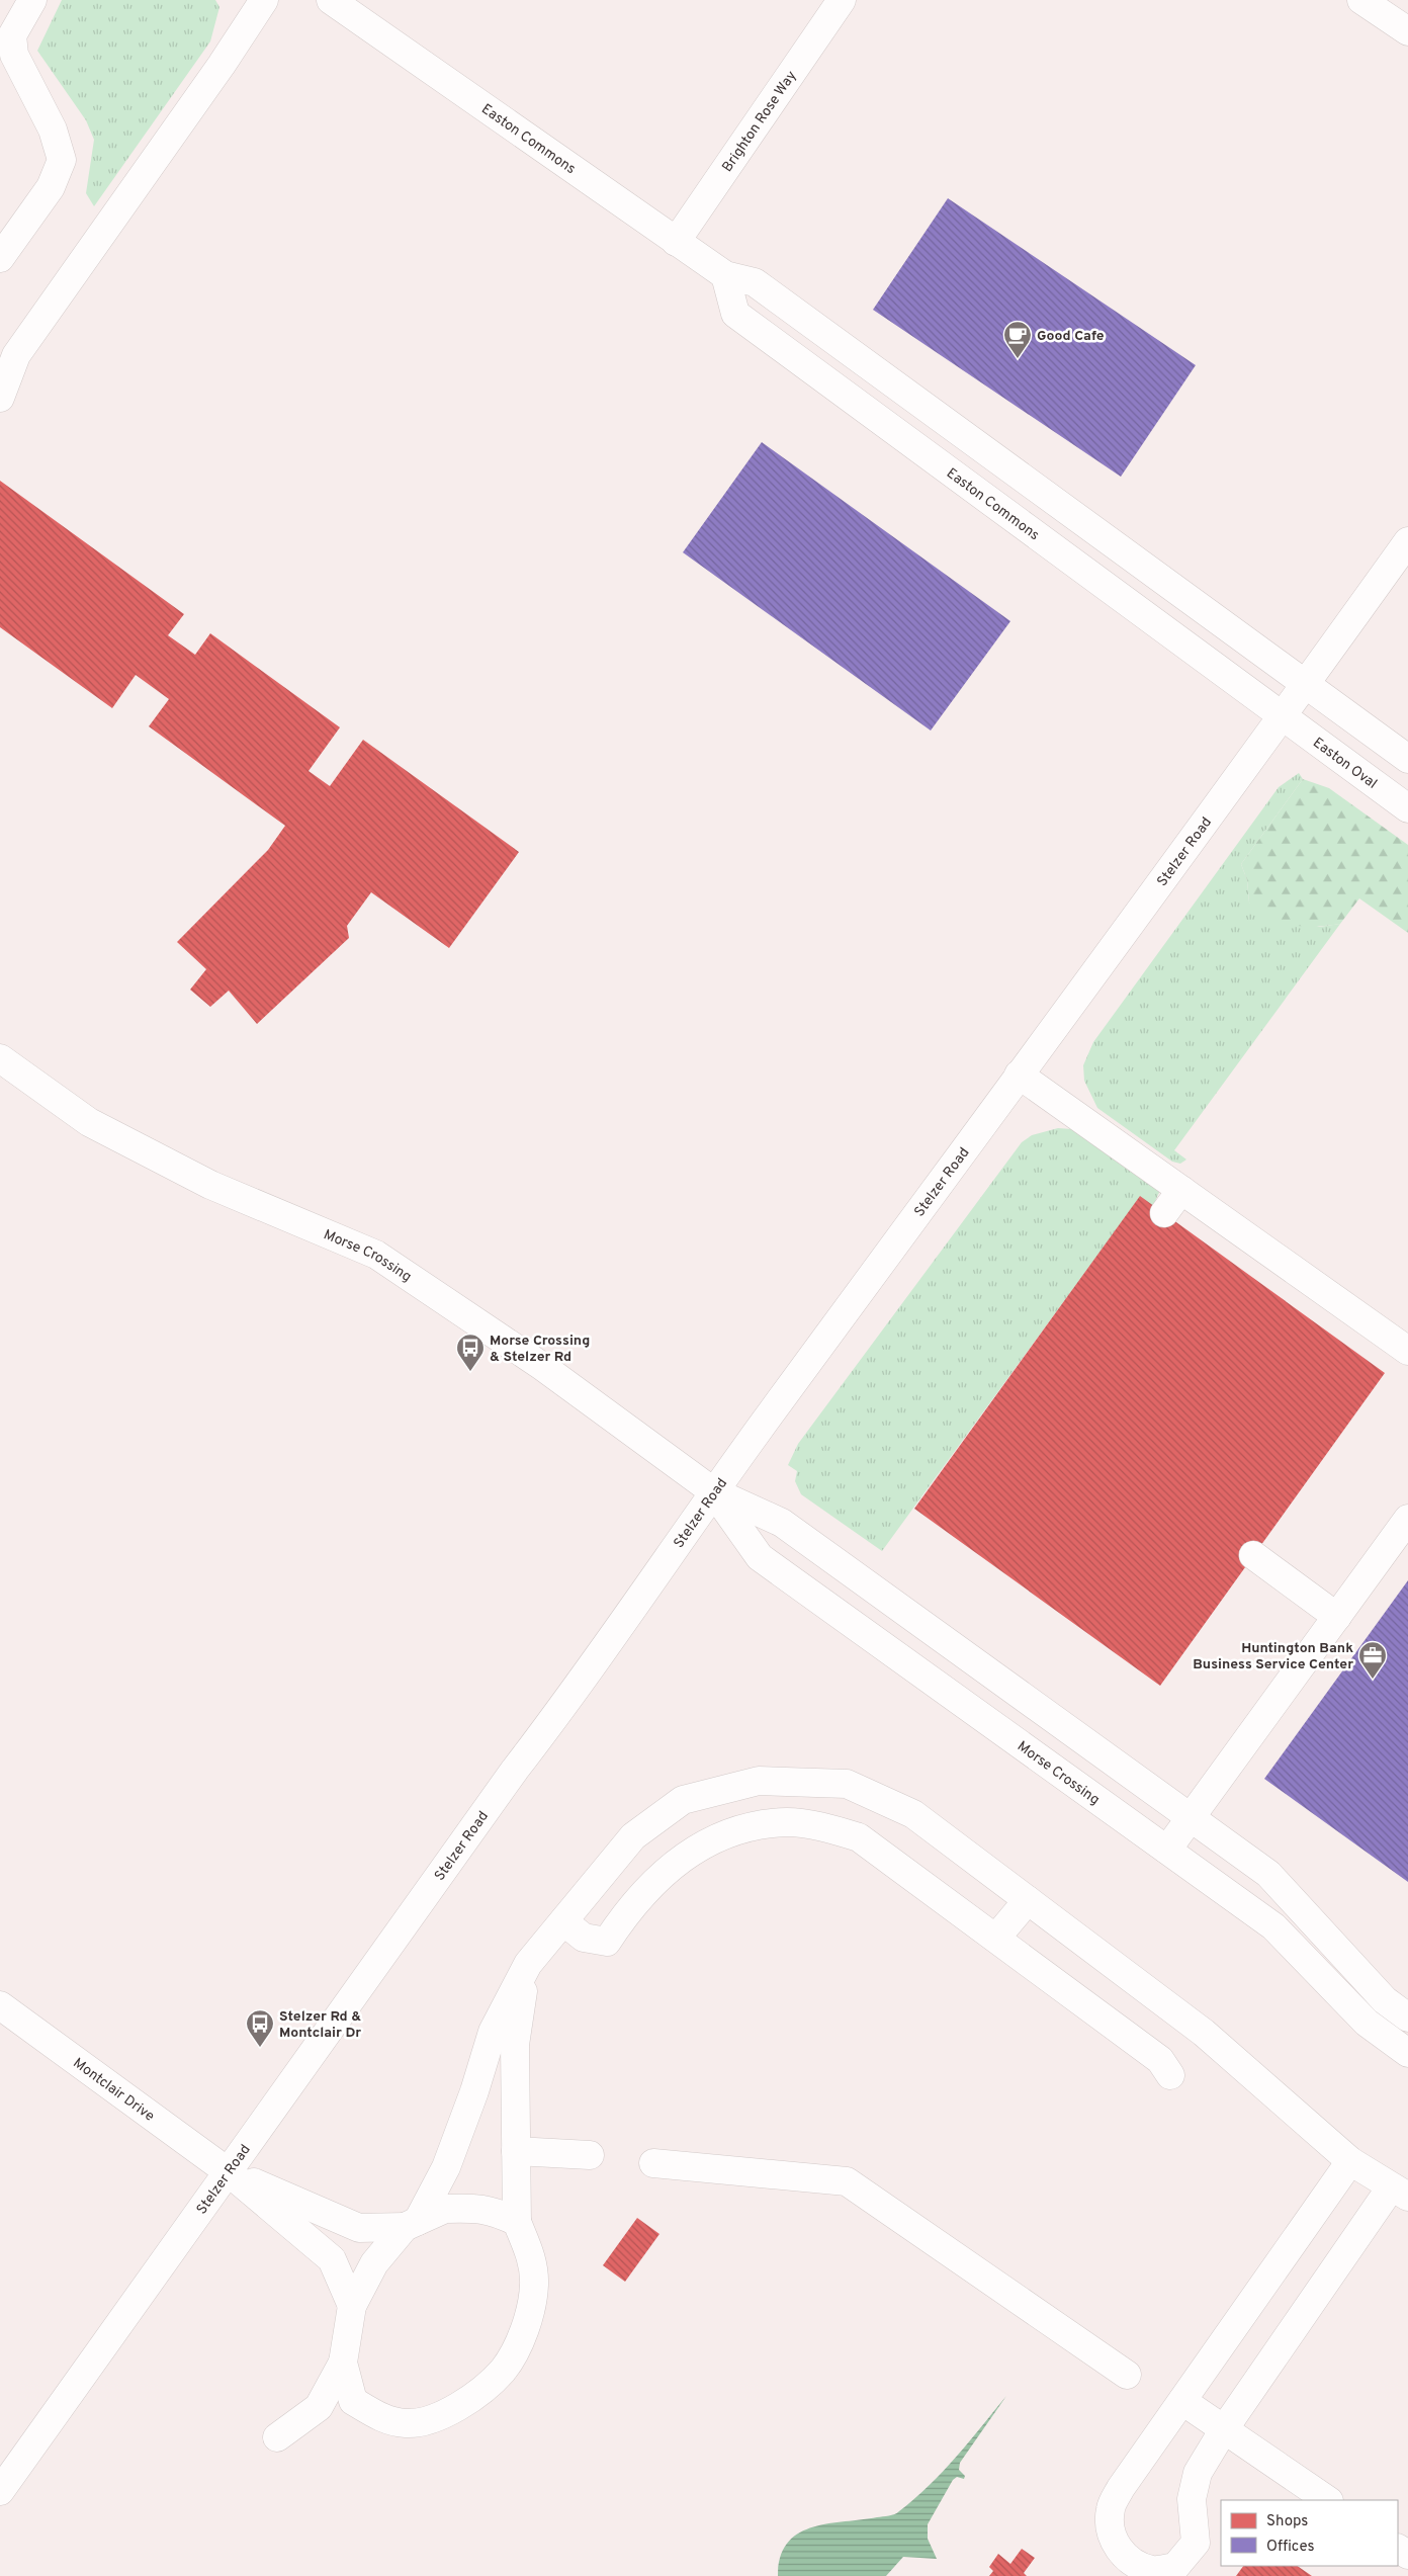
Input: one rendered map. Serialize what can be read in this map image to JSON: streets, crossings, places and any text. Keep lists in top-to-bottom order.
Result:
{
  "streets": {
    "main road": [
      "Brighton Rose Way",
      "Easton Commons",
      "Easton Oval",
      "Stelzer Road",
      "Morse Crossing",
      "Montclair Drive"
    ]
  },
  "crossings": [
    ["Brighton Rose Way", "Easton Commons"],
    ["Easton Commons", "Easton Oval"],
    ["Easton Commons", "Stelzer Road"],
    ["Easton Oval", "Stelzer Road"],
    ["Stelzer Road", "Morse Crossing"],
    ["Stelzer Road", "Montclair Drive"]
  ],
  "places": {
    "cafe": ["Good Cafe"],
    "bus stop": ["Morse Crossing & Stelzer Rd", "Stelzer Rd & Montclair Dr"],
    "office": ["Huntington Bank Business Service Center"]
  },
  "legend": ["Shops", "Offices"]
}
